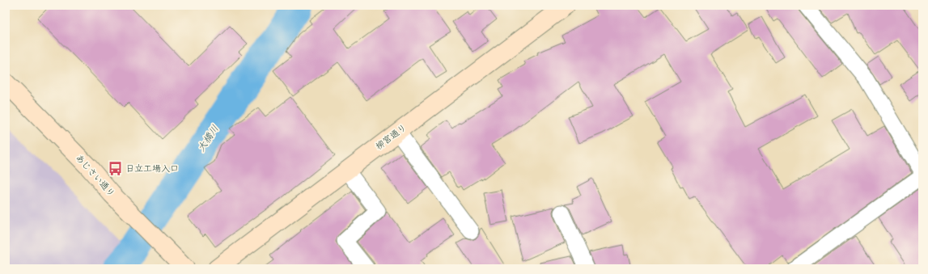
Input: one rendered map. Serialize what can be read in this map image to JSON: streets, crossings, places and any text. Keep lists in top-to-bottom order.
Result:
{
  "streets": {
    "street": ["柳宮通り", "あじさい通り"]
  },
  "water": ["大橋川"],
  "places": {
    "bus stop": ["日立工場入口"]
  }
}
